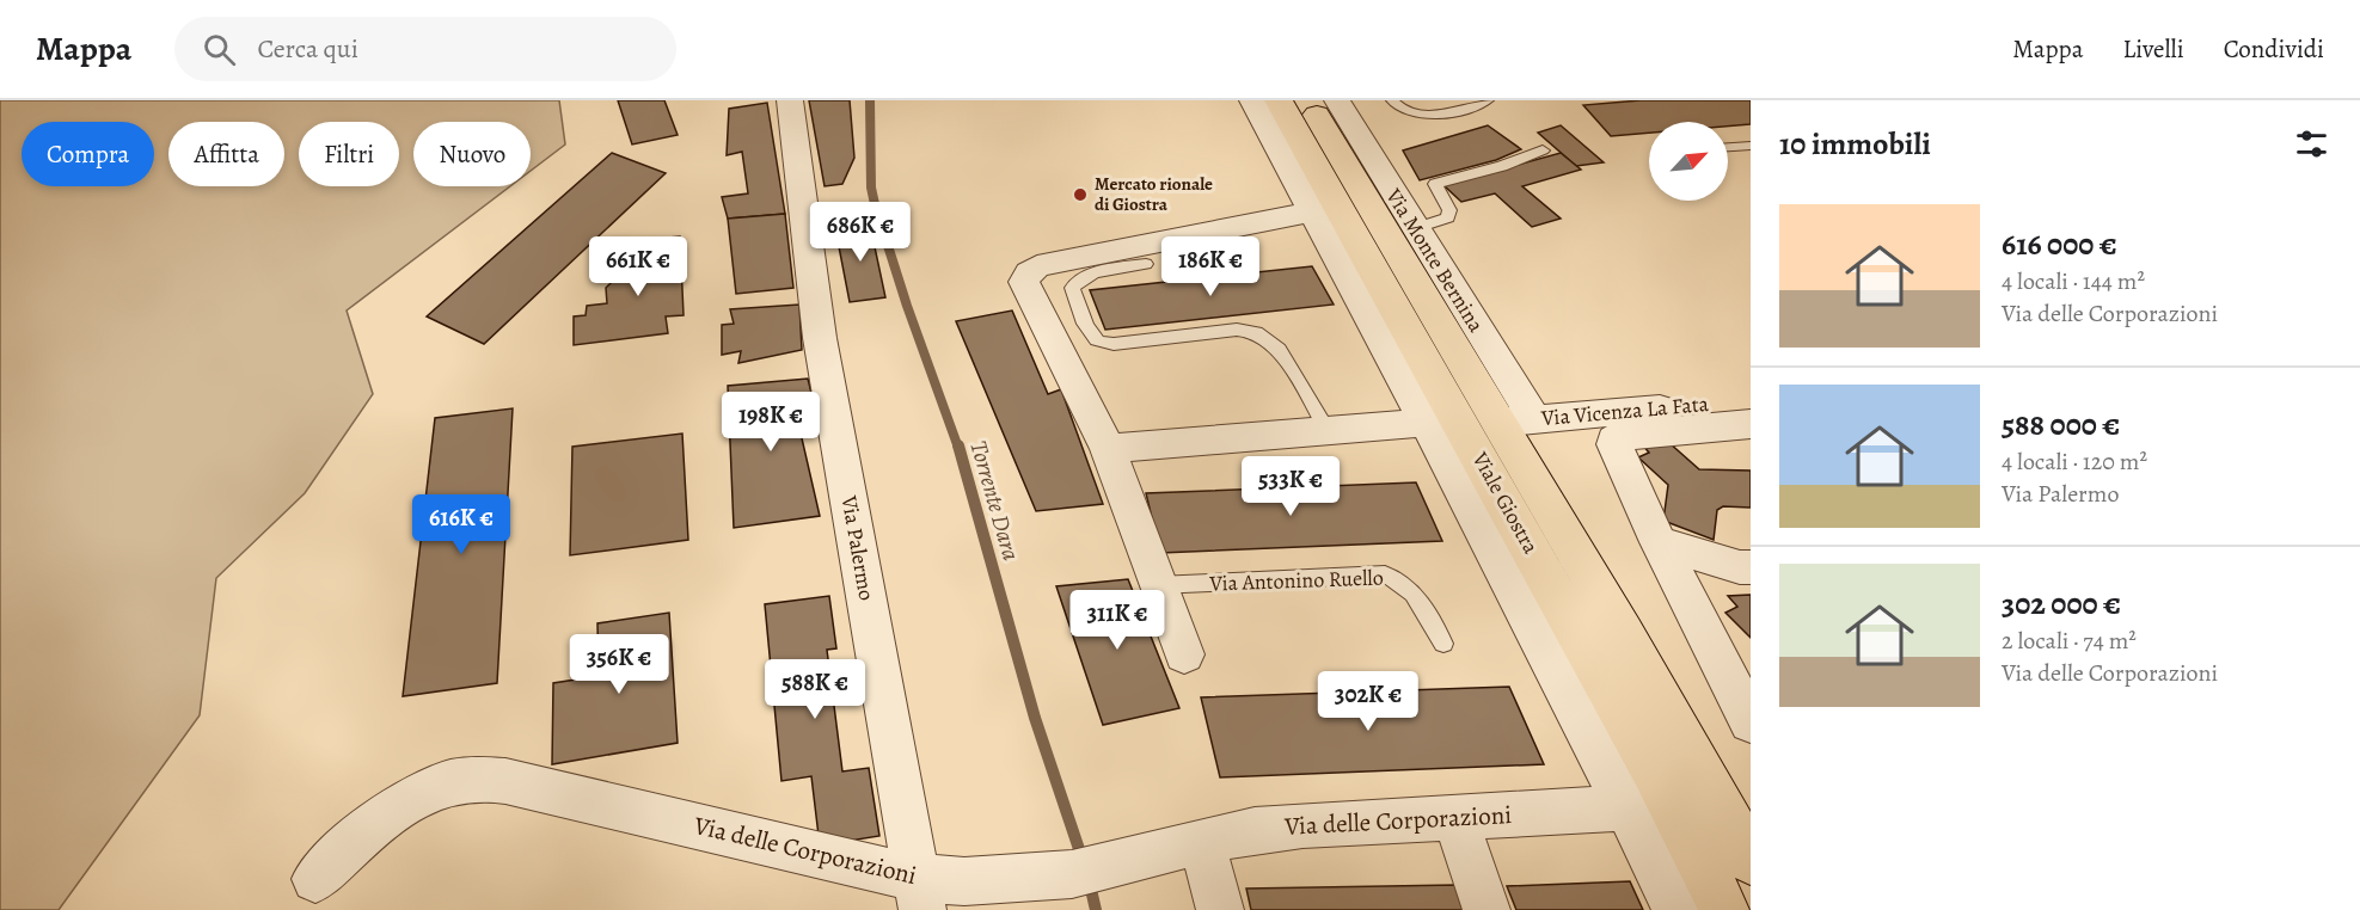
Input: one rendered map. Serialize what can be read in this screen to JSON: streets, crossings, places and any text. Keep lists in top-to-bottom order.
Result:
{
  "streets": {
    "main road": ["Viale Giostra"],
    "street": [
      "Via Monte Bernina",
      "Via Vicenza La Fata",
      "Via Palermo",
      "Via delle Corporazioni"
    ],
    "lane": ["Via Antonino Ruello"]
  },
  "crossings": [
    ["Via Monte Bernina", "Via Vicenza La Fata"],
    ["Via Monte Bernina", "Viale Giostra"],
    ["Via Vicenza La Fata", "Viale Giostra"],
    ["Viale Giostra", "Via delle Corporazioni"],
    ["Via Palermo", "Via delle Corporazioni"]
  ],
  "water": ["Torrente Dara"],
  "places": ["Mercato rionale di Giostra"],
  "north": "top right",
  "page": {
    "header": "Mappa",
    "search": "Cerca qui",
    "nav": ["Mappa", "Livelli", "Condividi"],
    "heading": "10 immobili",
    "chip": [
      "Compra",
      "Affitta",
      "Filtri",
      "Nuovo"
    ],
    "list": [
      {
        "name": "616 000 €",
        "note": "4 locali · 144 m² · Via delle Corporazioni"
      },
      {
        "name": "588 000 €",
        "note": "4 locali · 120 m² · Via Palermo"
      },
      {
        "name": "302 000 €",
        "note": "2 locali · 74 m² · Via delle Corporazioni"
      }
    ],
    "price": [
      "686K €",
      "661K €",
      "186K €",
      "198K €",
      "533K €",
      "616K €",
      "311K €",
      "356K €",
      "588K €",
      "302K €"
    ]
  }
}
